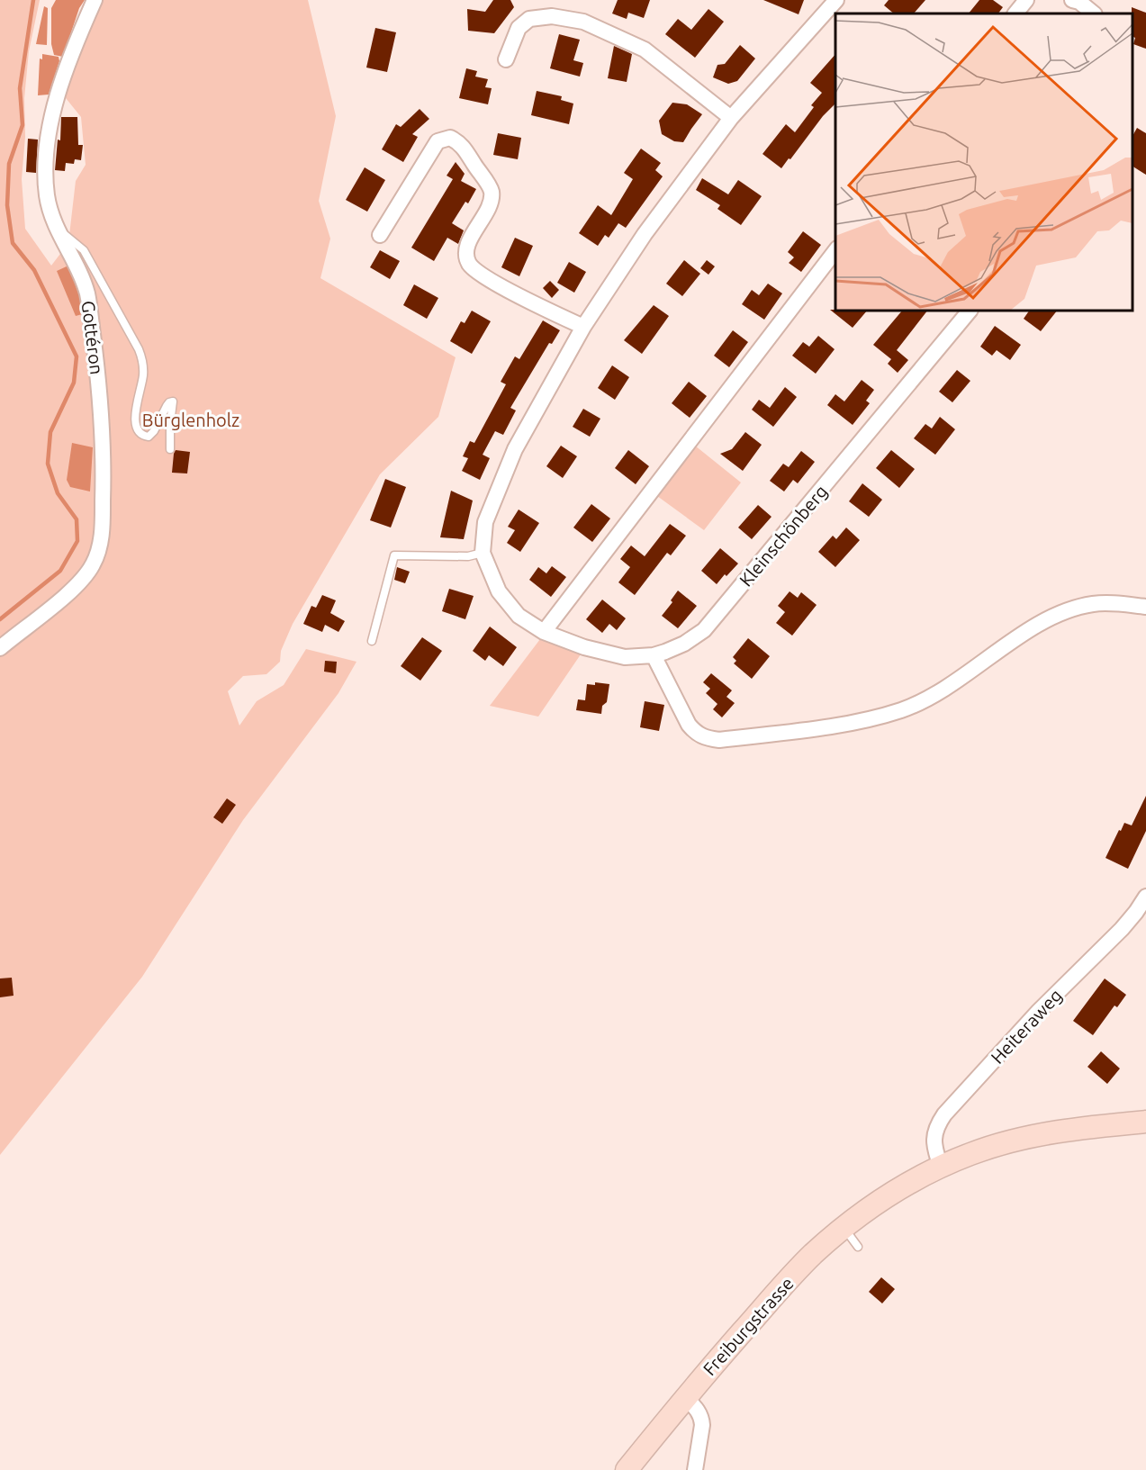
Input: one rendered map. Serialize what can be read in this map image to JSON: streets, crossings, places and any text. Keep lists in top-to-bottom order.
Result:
{
  "streets": {
    "main road": ["Freiburgstrasse"],
    "street": ["Gottéron", "Kleinschönberg", "Heiteraweg"]
  },
  "crossings": [
    ["Heiteraweg", "Freiburgstrasse"]
  ],
  "parks": ["Bürglenholz"]
}
